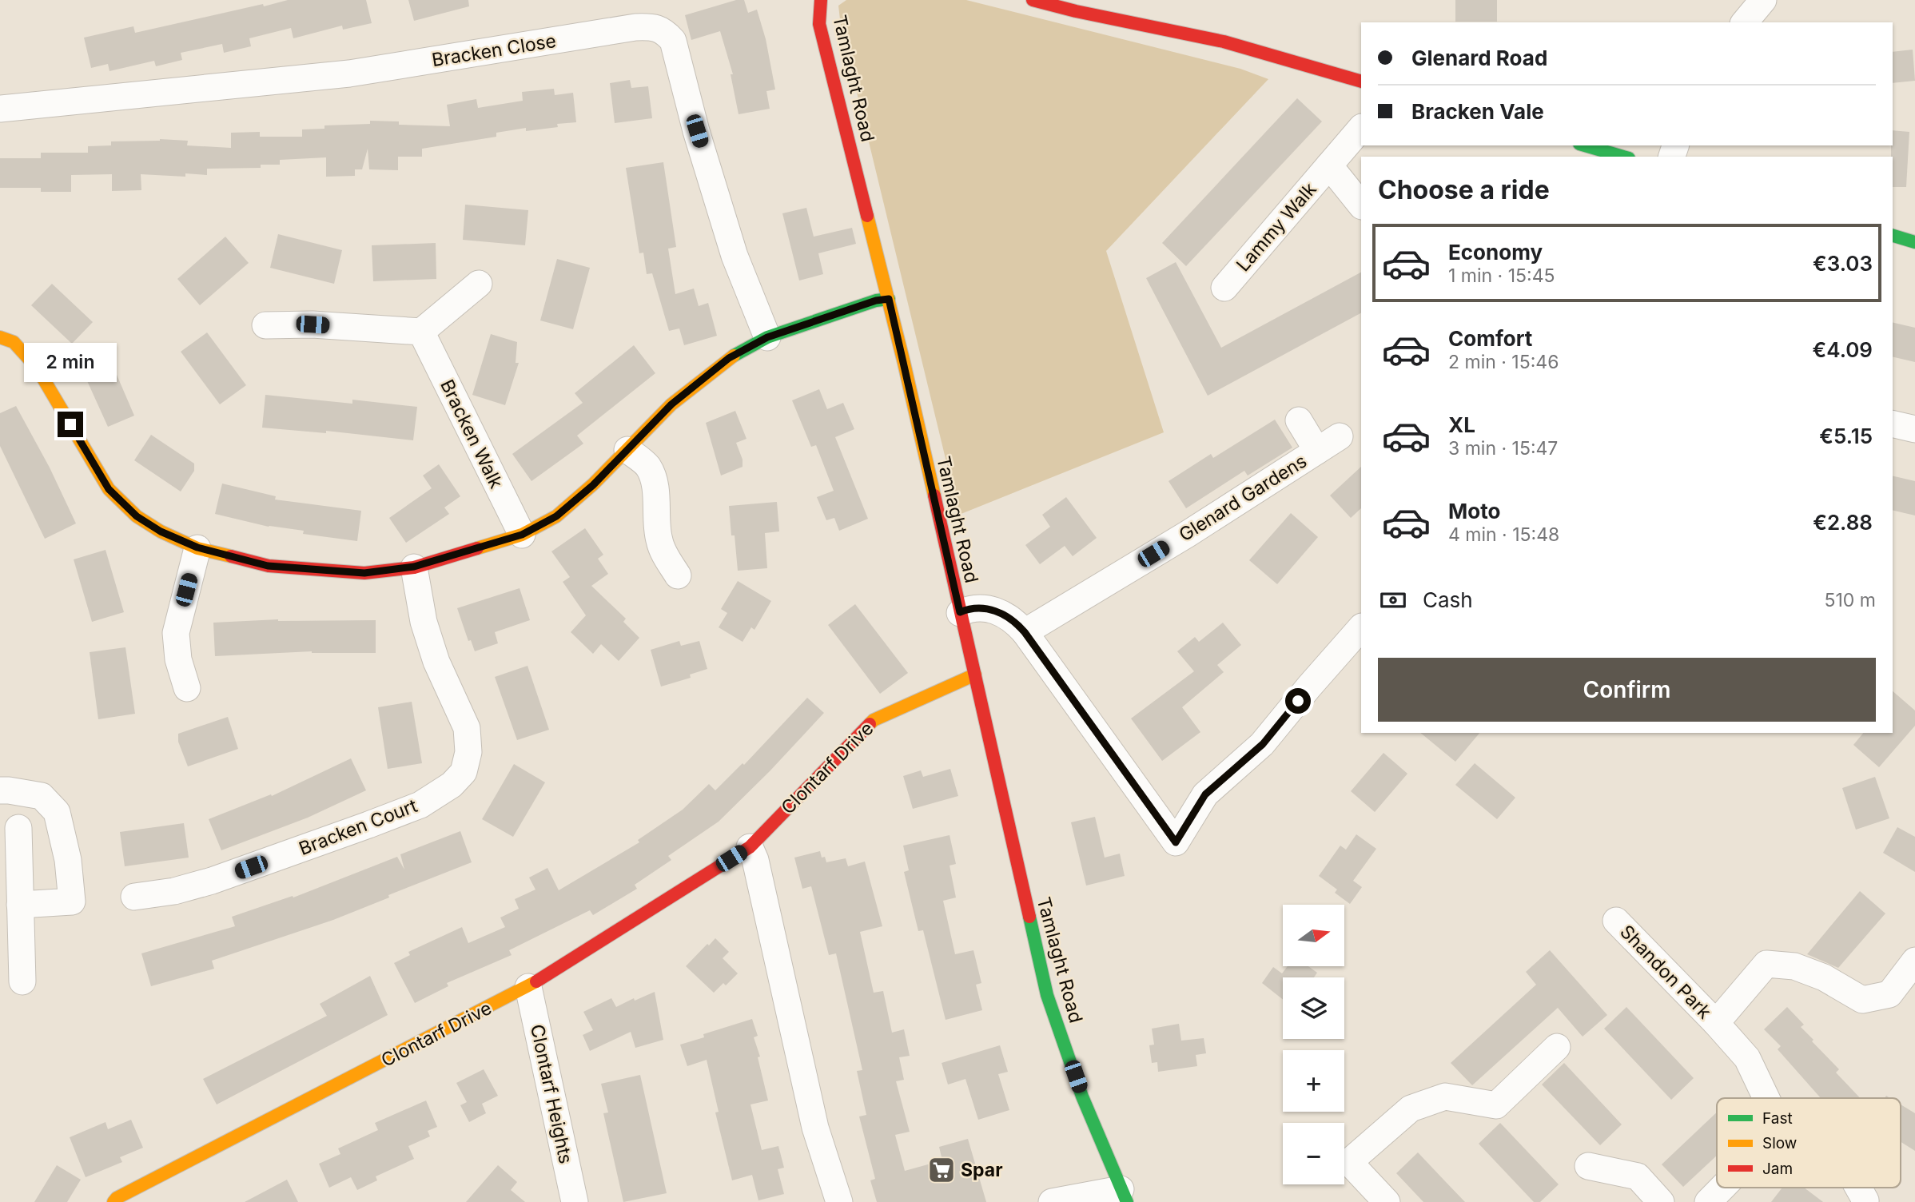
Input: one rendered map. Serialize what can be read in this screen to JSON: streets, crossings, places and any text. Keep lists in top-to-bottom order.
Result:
{
  "streets": {
    "street": [
      "Bracken Close",
      "Tamlaght Road",
      "Lammy Walk",
      "Bracken Walk",
      "Glenard Gardens",
      "Clontarf Drive",
      "Bracken Court",
      "Shandon Park",
      "Clontarf Heights"
    ]
  },
  "crossings": [
    ["Tamlaght Road", "Clontarf Drive"],
    ["Clontarf Drive", "Clontarf Heights"]
  ],
  "places": {
    "supermarket": ["Spar"]
  },
  "legend": ["Fast", "Slow", "Jam"],
  "north": "right",
  "page": {
    "banner": ["Glenard Road", "Bracken Vale"],
    "heading": "Choose a ride",
    "list": [
      {
        "name": "Economy",
        "note": "1 min · 15:45",
        "value": "€3.03"
      },
      {
        "name": "Comfort",
        "note": "2 min · 15:46",
        "value": "€4.09"
      },
      {
        "name": "XL",
        "note": "3 min · 15:47",
        "value": "€5.15"
      },
      {
        "name": "Moto",
        "note": "4 min · 15:48",
        "value": "€2.88"
      }
    ],
    "bubble": "2 min",
    "pay": ["Cash", "510 m"],
    "buttons": "Confirm",
    "map_buttons": ["+", "−"]
  }
}
